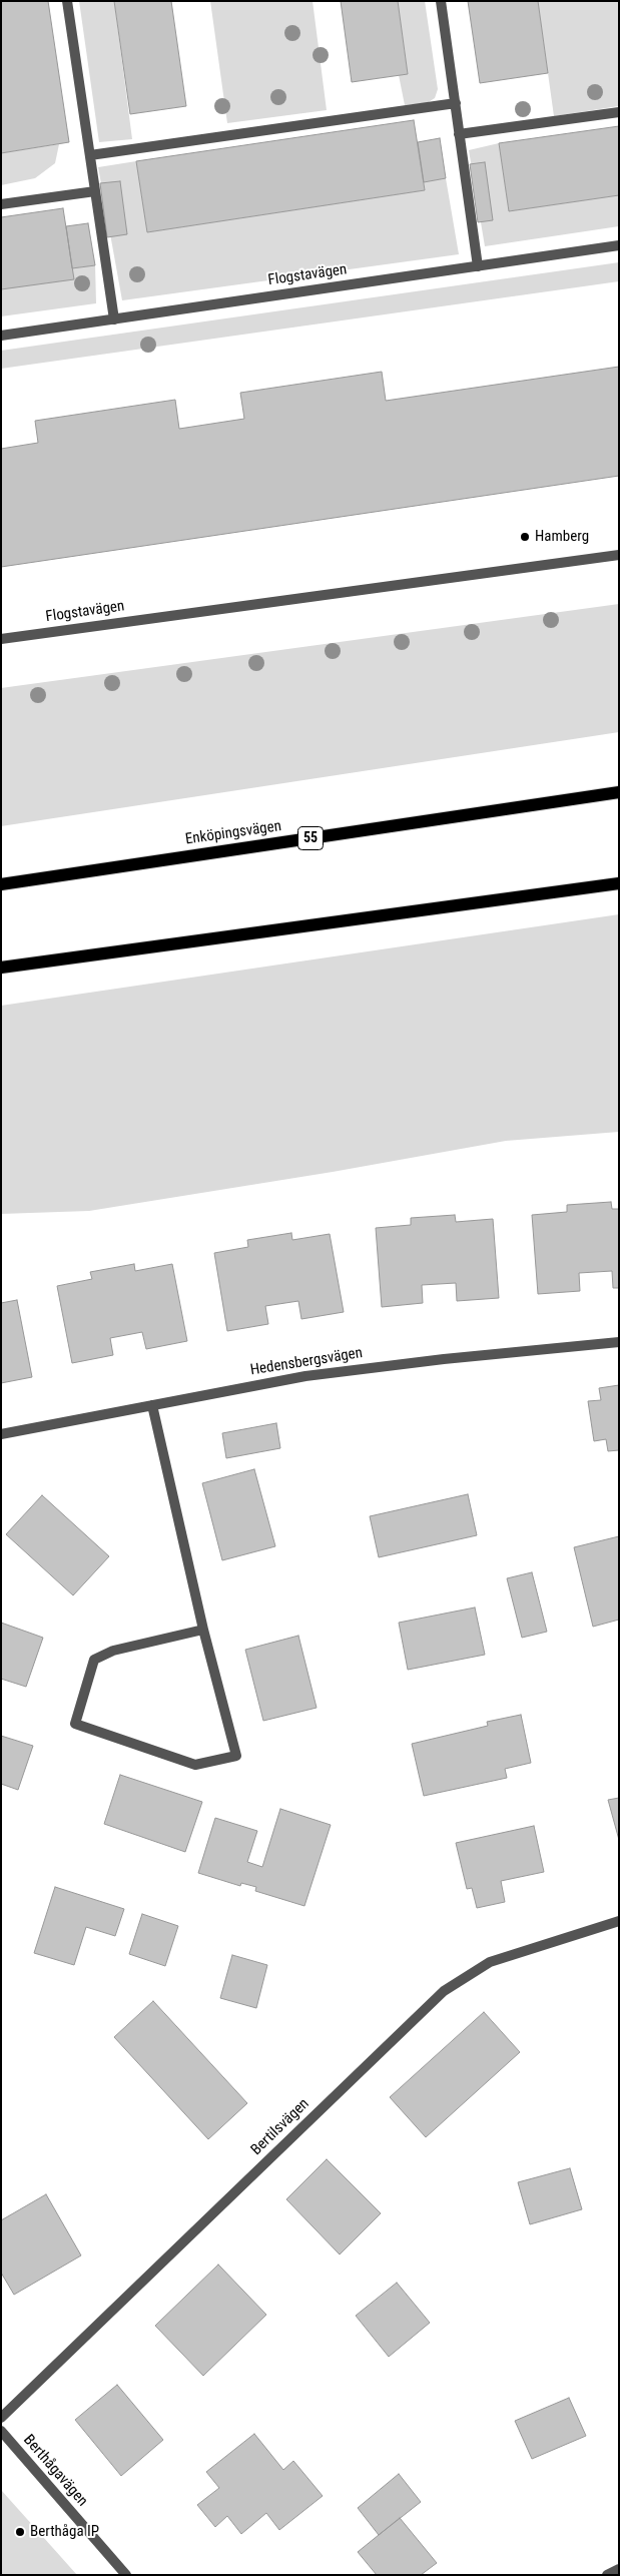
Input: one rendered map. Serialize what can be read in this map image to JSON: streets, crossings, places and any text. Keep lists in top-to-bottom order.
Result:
{
  "streets": {
    "main road": ["Enköpingsvägen", "55"],
    "street": [
      "Flogstavägen",
      "Hedensbergsvägen",
      "Bertilsvägen",
      "Berthågavägen"
    ]
  },
  "places": ["Hamberg", "Berthåga IP"]
}
